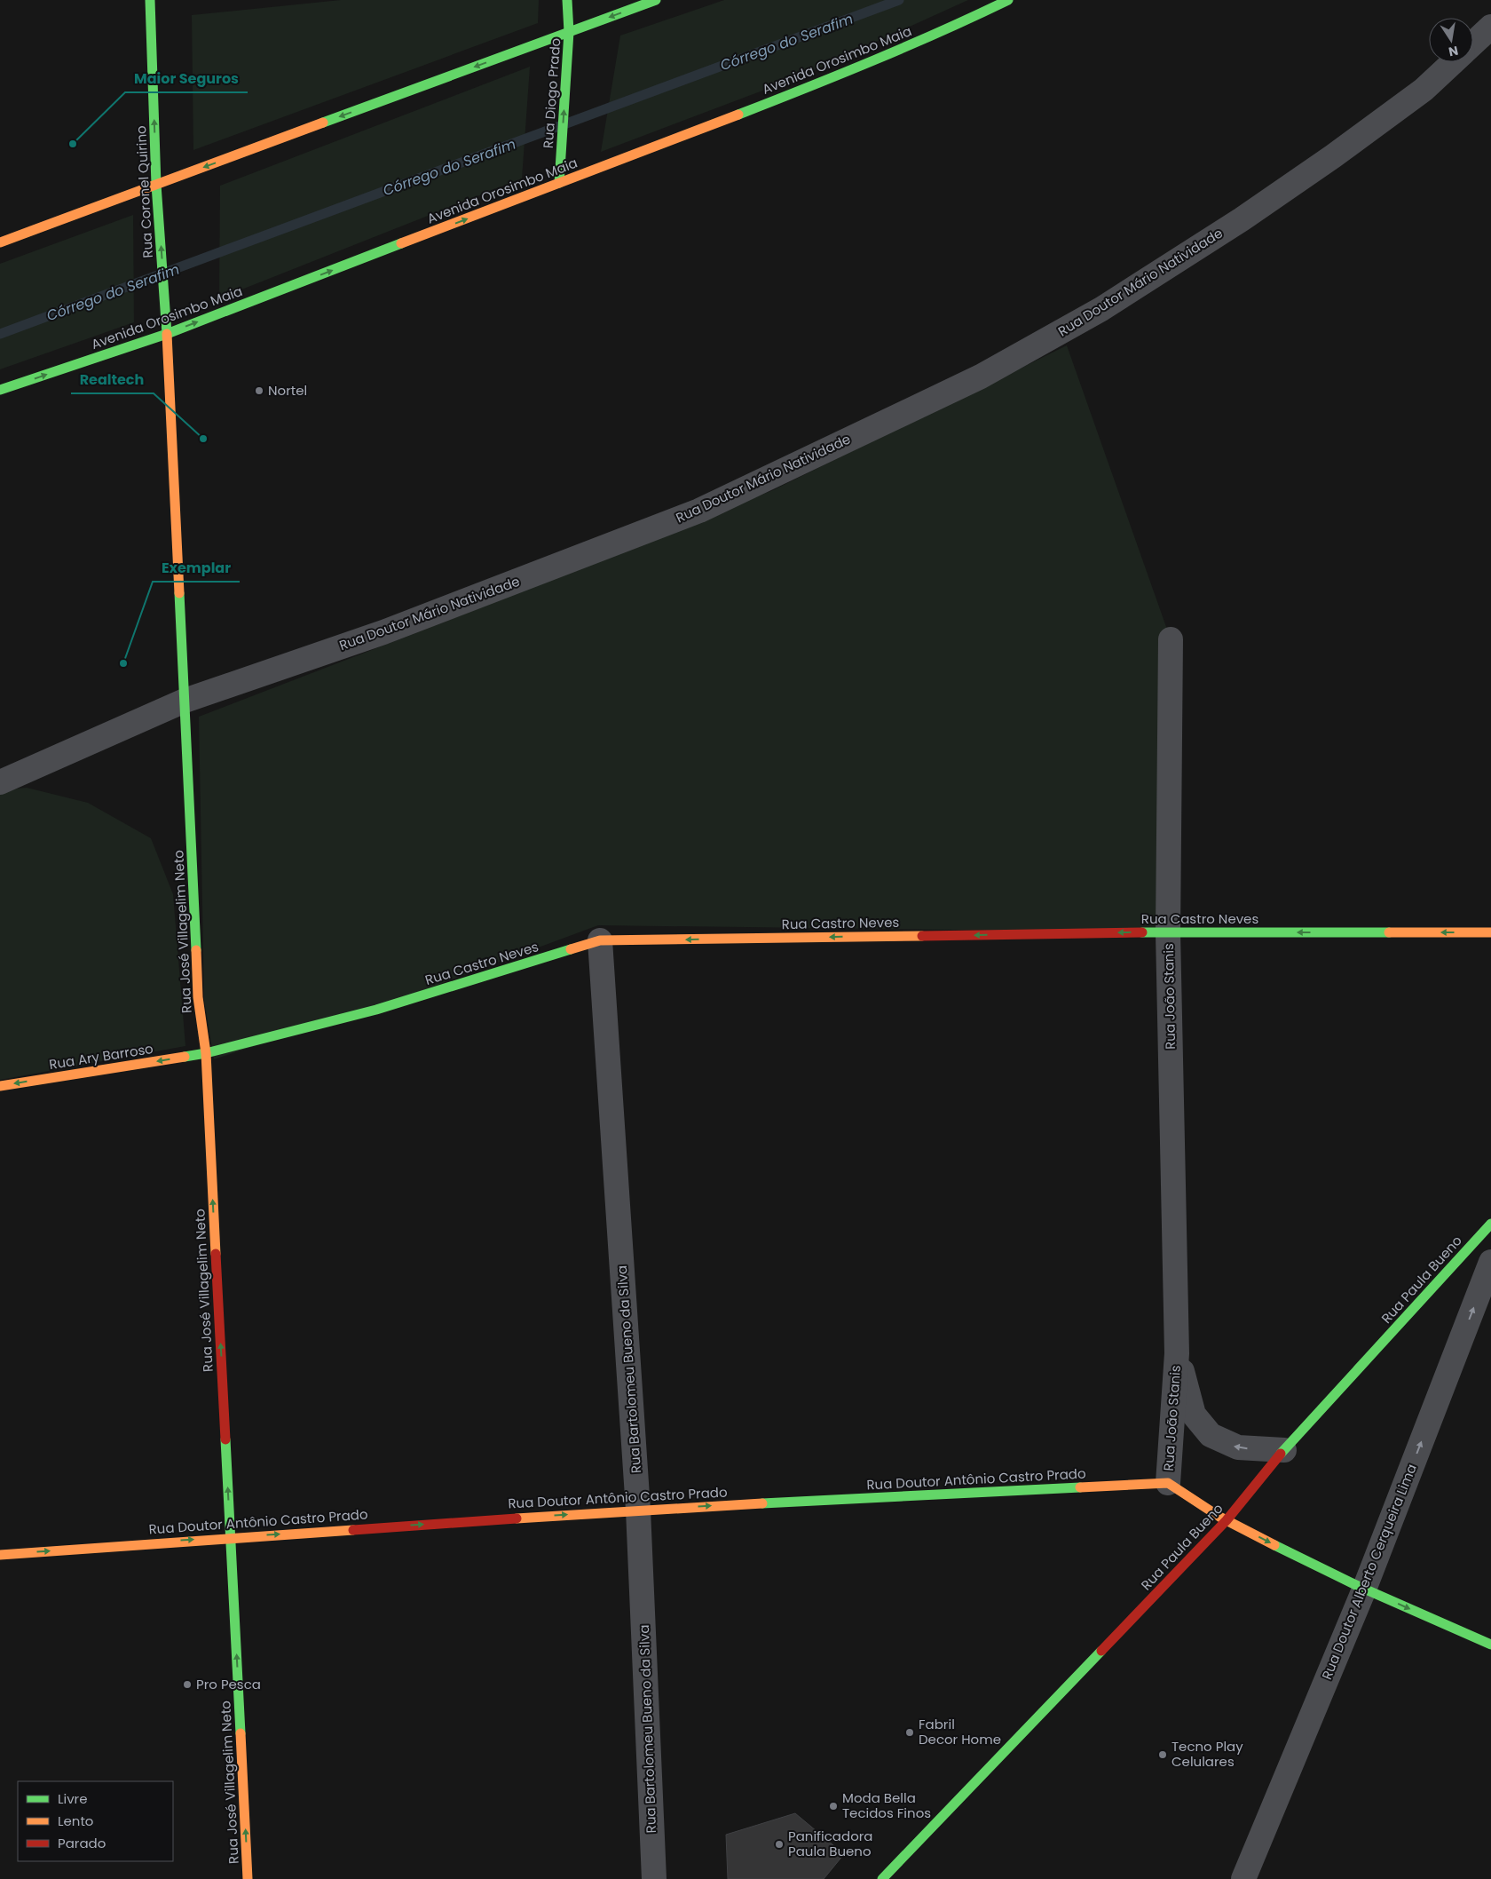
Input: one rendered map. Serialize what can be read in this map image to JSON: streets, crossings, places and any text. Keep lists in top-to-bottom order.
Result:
{
  "streets": {
    "main road": [
      "Avenida Orosimbo Maia",
      "Rua Diogo Prado",
      "Rua Coronel Quirino",
      "Rua Castro Neves",
      "Rua José Villagelim Neto",
      "Rua Ary Barroso",
      "Rua Paula Bueno",
      "Rua Doutor Antônio Castro Prado"
    ],
    "street": [
      "Rua Doutor Mário Natividade",
      "Rua João Stanis",
      "Rua Bartolomeu Bueno da Silva",
      "Rua Doutor Alberto Cerqueira Lima"
    ]
  },
  "crossings": [
    ["Avenida Orosimbo Maia", "Rua Diogo Prado"],
    ["Avenida Orosimbo Maia", "Rua Coronel Quirino"],
    ["Rua Coronel Quirino", "Rua Doutor Mário Natividade"],
    ["Rua Coronel Quirino", "Rua José Villagelim Neto"],
    ["Rua Doutor Mário Natividade", "Rua José Villagelim Neto"],
    ["Rua Castro Neves", "Rua José Villagelim Neto"],
    ["Rua Castro Neves", "Rua João Stanis"],
    ["Rua Castro Neves", "Rua Ary Barroso"],
    ["Rua Castro Neves", "Rua Bartolomeu Bueno da Silva"],
    ["Rua José Villagelim Neto", "Rua Ary Barroso"],
    ["Rua José Villagelim Neto", "Rua Doutor Antônio Castro Prado"],
    ["Rua João Stanis", "Rua Paula Bueno"],
    ["Rua João Stanis", "Rua Doutor Antônio Castro Prado"],
    ["Rua Bartolomeu Bueno da Silva", "Rua Doutor Antônio Castro Prado"]
  ],
  "one_way": [
    "Avenida Orosimbo Maia",
    "Rua Diogo Prado",
    "Rua Coronel Quirino",
    "Rua Castro Neves",
    "Rua José Villagelim Neto",
    "Rua Ary Barroso",
    "Rua Doutor Antônio Castro Prado",
    "Rua Doutor Alberto Cerqueira Lima"
  ],
  "water": ["Córrego do Serafim"],
  "places": [
    "Maior Seguros",
    "Nortel",
    "Realtech",
    "Exemplar",
    "Pro Pesca",
    "Fabril Decor Home",
    "Tecno Play Celulares",
    "Moda Bella Tecidos Finos",
    "Panificadora Paula Bueno"
  ],
  "legend": ["Livre", "Lento", "Parado"],
  "north": "bottom"
}
